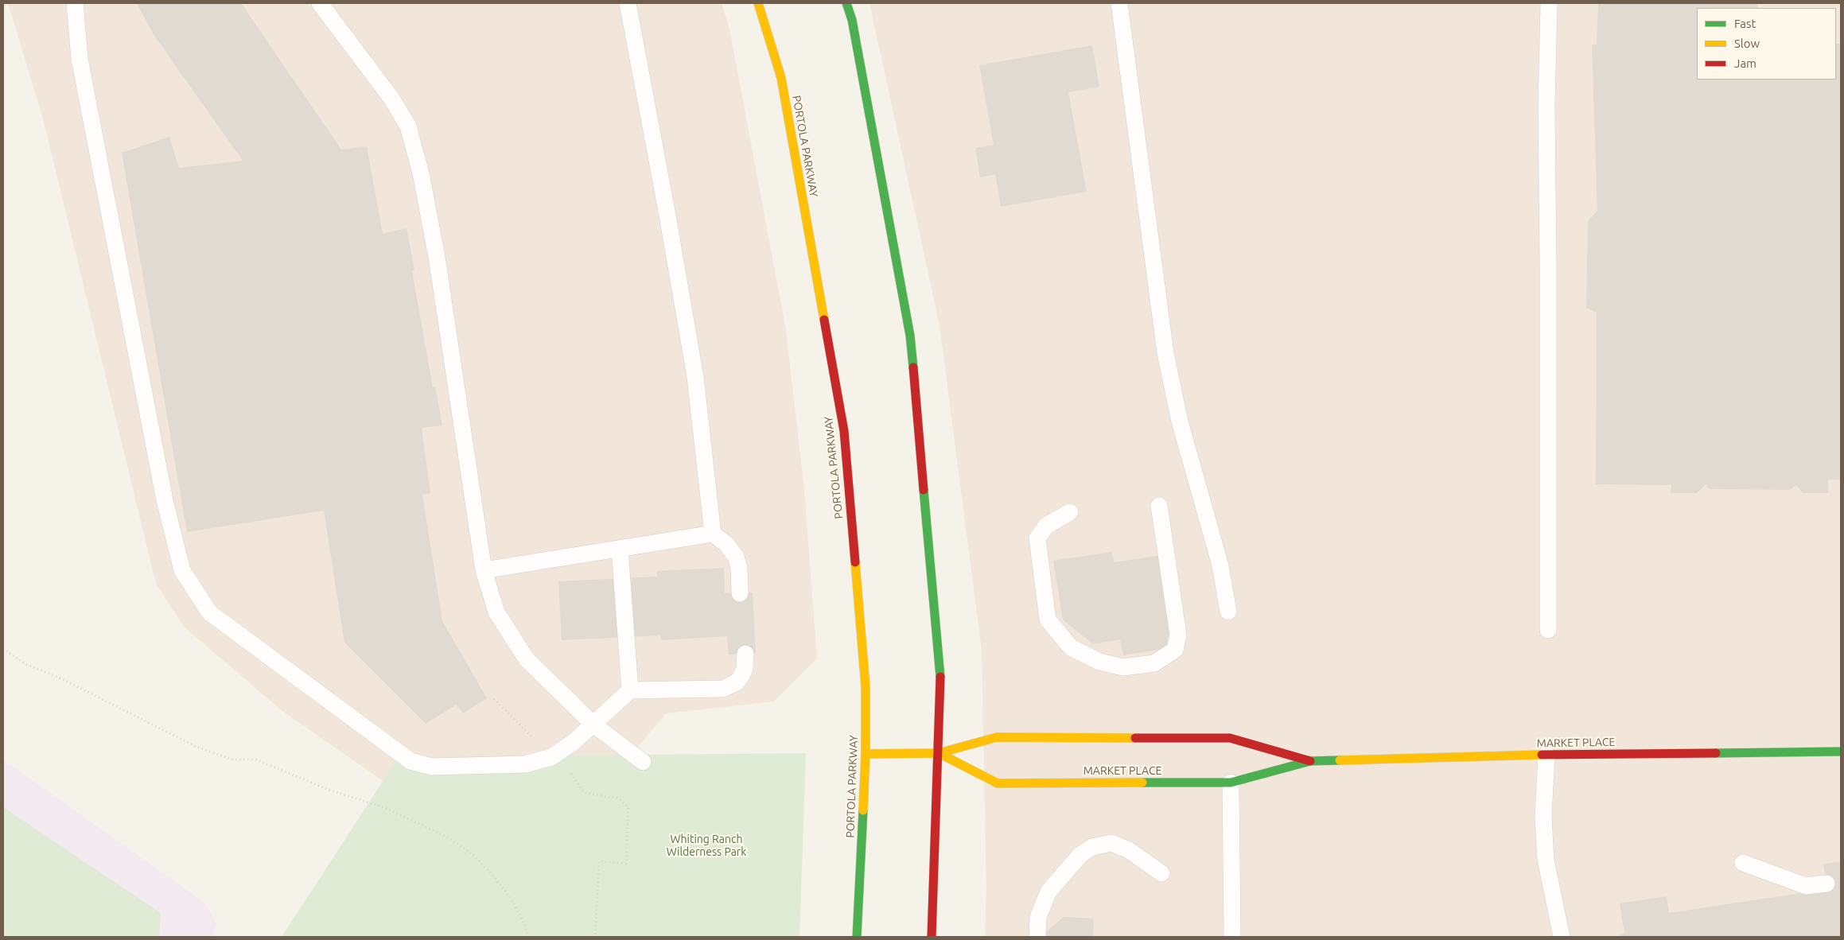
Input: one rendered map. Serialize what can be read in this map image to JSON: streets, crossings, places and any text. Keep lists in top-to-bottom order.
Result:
{
  "streets": {
    "main road": ["PORTOLA PARKWAY", "MARKET PLACE"]
  },
  "crossings": [
    ["PORTOLA PARKWAY", "MARKET PLACE"]
  ],
  "parks": ["Whiting Ranch Wilderness Park"],
  "legend": ["Fast", "Slow", "Jam"]
}
